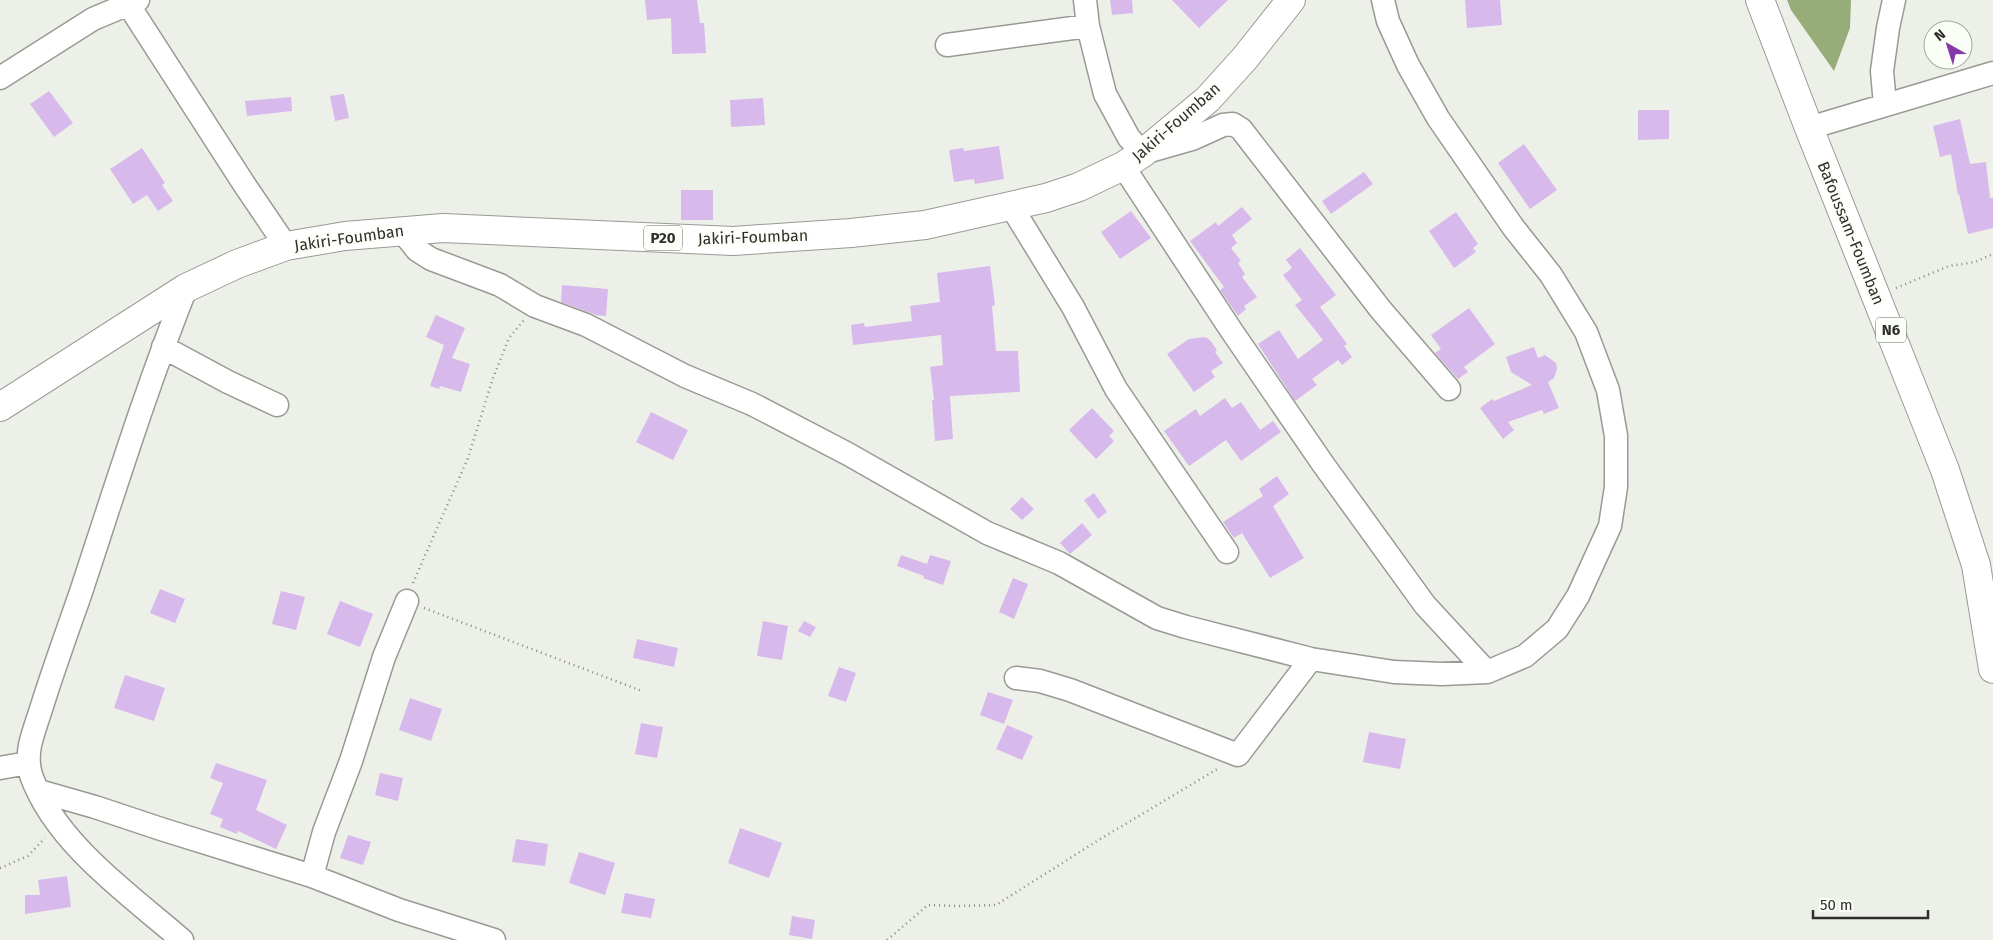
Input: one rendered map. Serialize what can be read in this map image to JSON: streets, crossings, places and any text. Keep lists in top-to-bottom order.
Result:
{
  "streets": {
    "main road": [
      "Jakiri-Foumban",
      "Bafoussam-Foumban",
      "P20",
      "N6"
    ]
  },
  "scale_bar": "50 m",
  "north": "top left"
}
